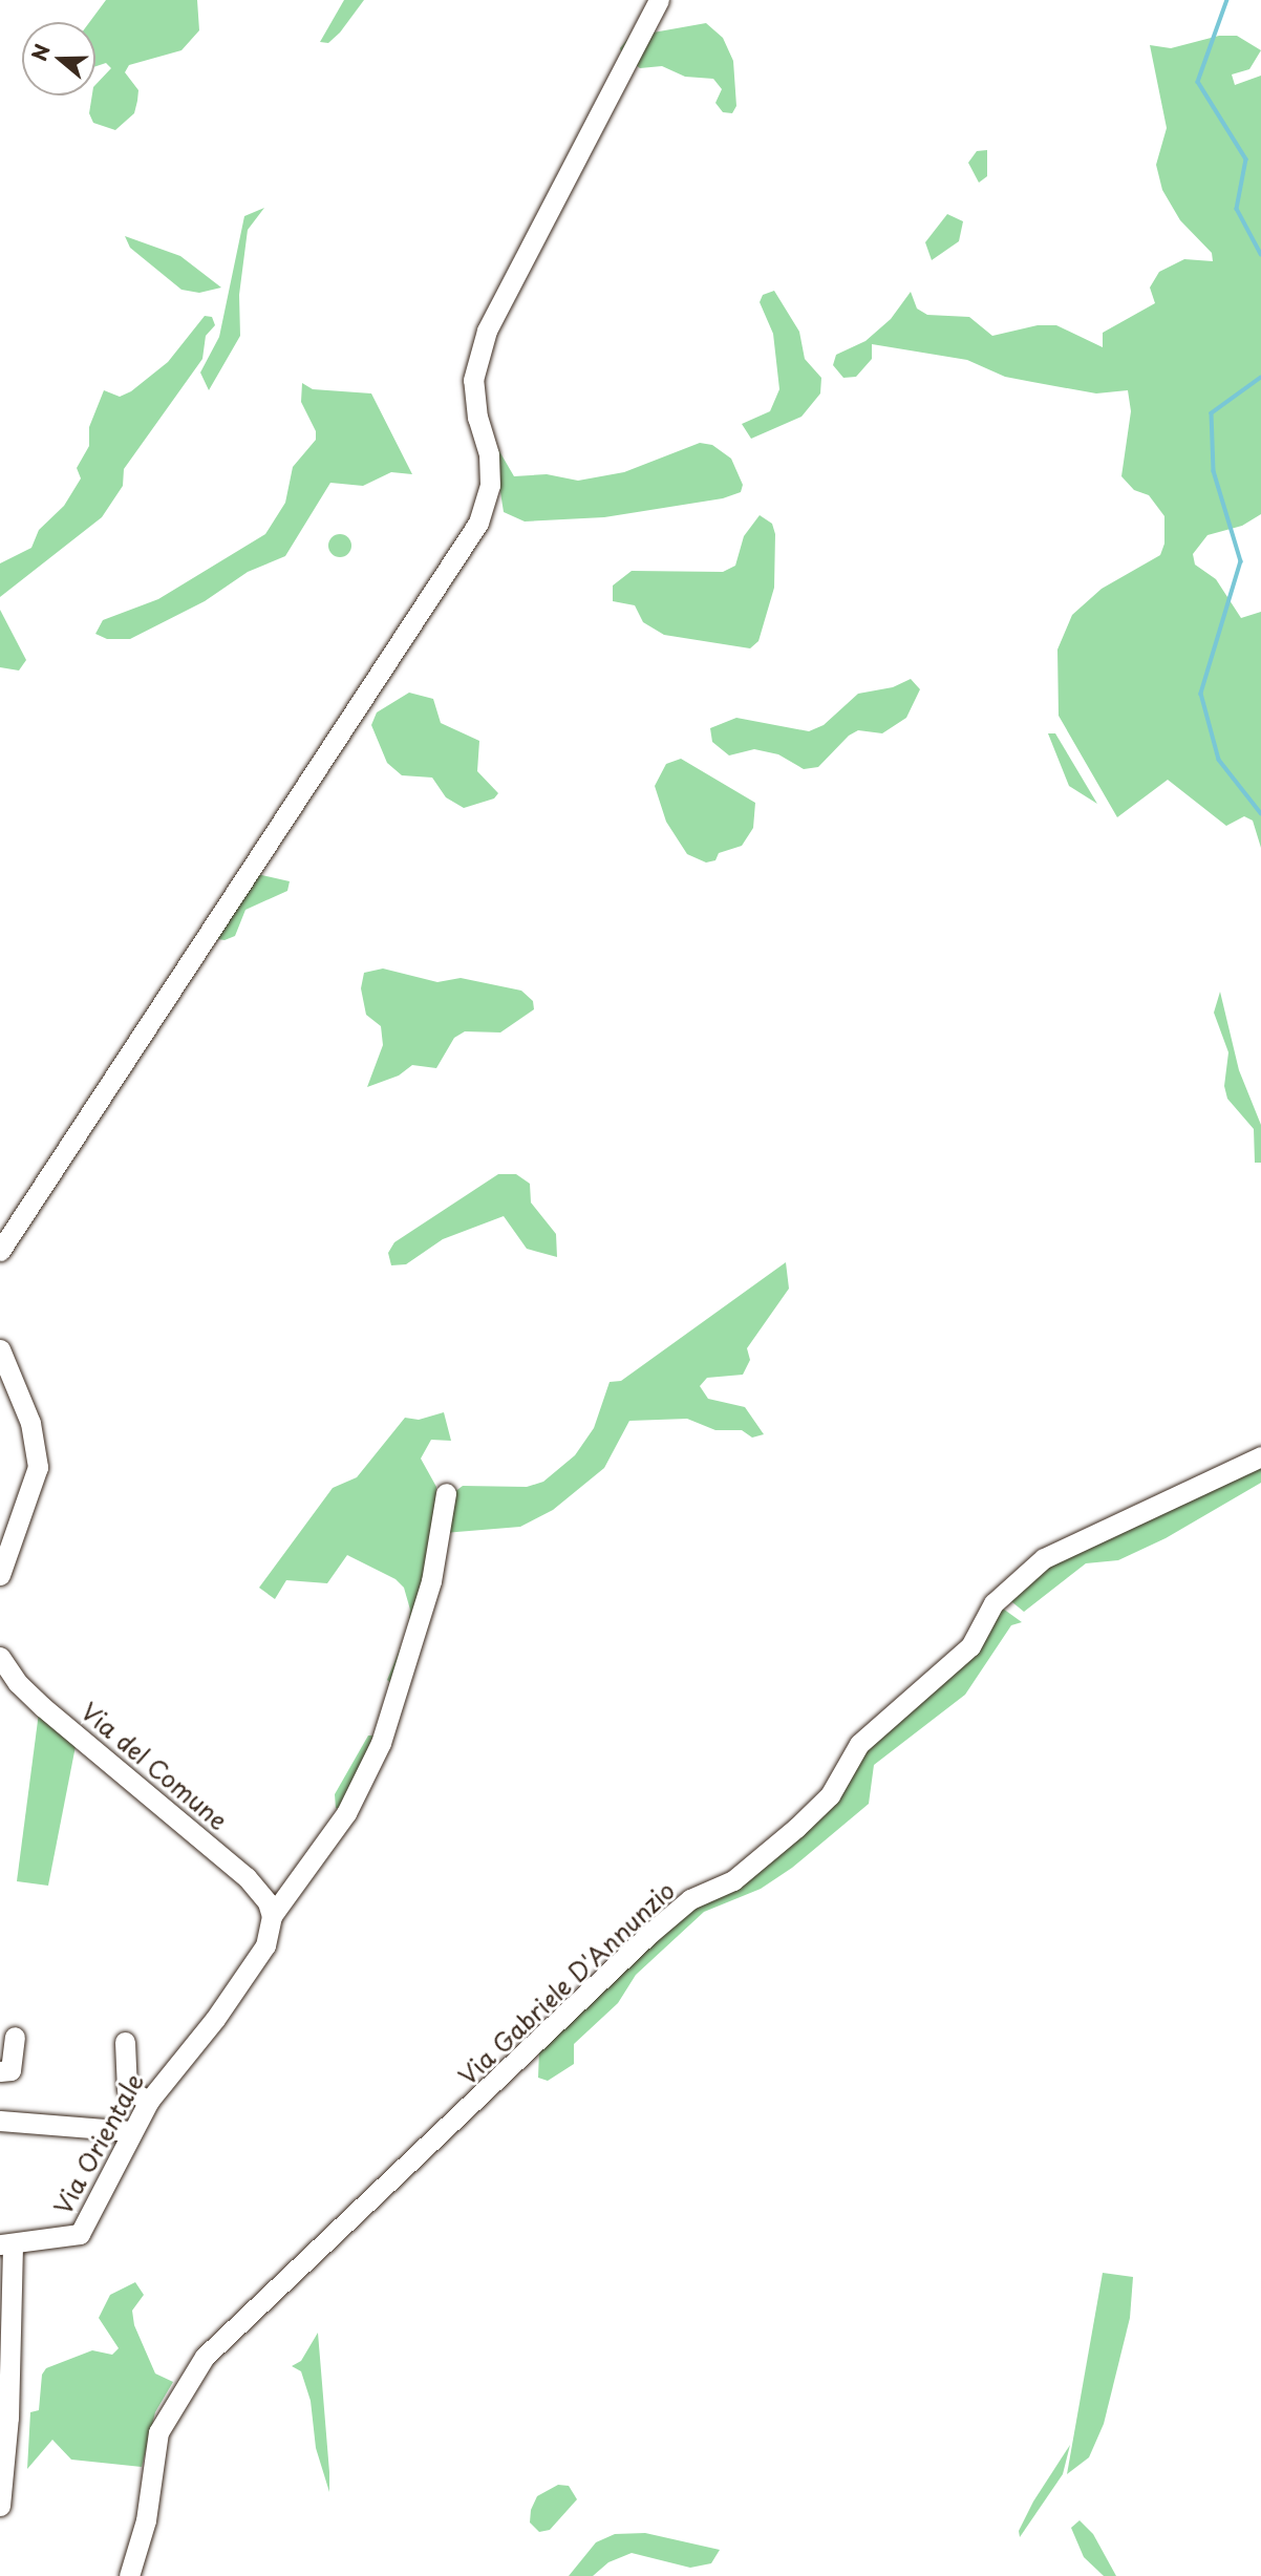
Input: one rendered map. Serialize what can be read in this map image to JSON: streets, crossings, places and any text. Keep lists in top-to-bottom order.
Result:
{
  "streets": {
    "street": ["Via del Comune", "Via Gabriele D'Annunzio", "Via Orientale"]
  },
  "crossings": [
    ["Via del Comune", "Via Orientale"]
  ],
  "north": "left"
}
